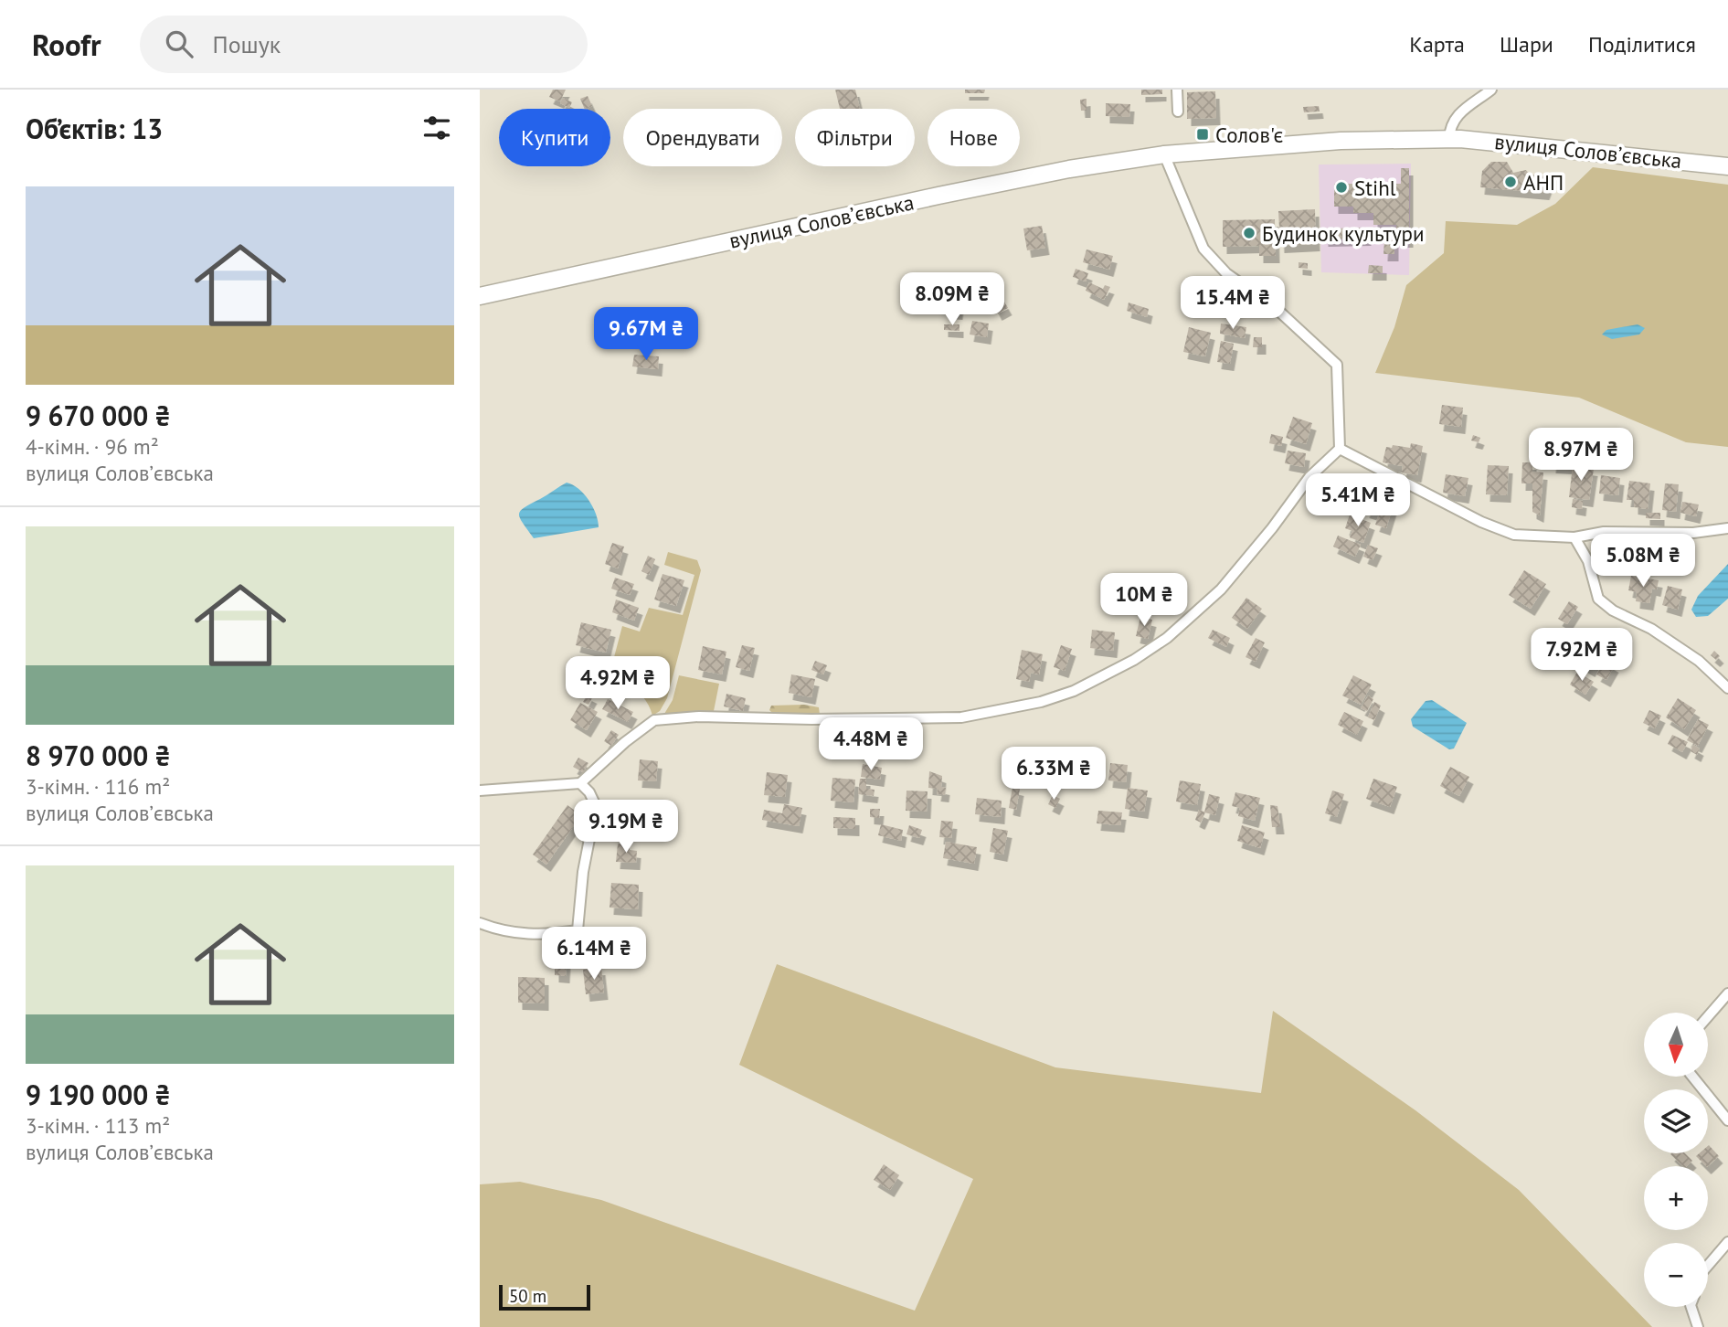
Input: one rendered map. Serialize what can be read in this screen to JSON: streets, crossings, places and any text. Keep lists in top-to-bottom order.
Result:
{
  "streets": {
    "main road": ["вулиця Соловʼєвська"]
  },
  "places": {
    "transit": ["Солов'є"],
    "other": ["АНП", "Stihl", "Будинок культури"]
  },
  "scale_bar": "50 m",
  "north": "bottom",
  "page": {
    "header": "Roofr",
    "search": "Пошук",
    "nav": ["Карта", "Шари", "Поділитися"],
    "heading": "Об’єктів: 13",
    "chip": [
      "Купити",
      "Орендувати",
      "Фільтри",
      "Нове"
    ],
    "list": [
      {
        "name": "9 670 000 ₴",
        "note": "4-кімн. · 96 m² · вулиця Соловʼєвська"
      },
      {
        "name": "8 970 000 ₴",
        "note": "3-кімн. · 116 m² · вулиця Соловʼєвська"
      },
      {
        "name": "9 190 000 ₴",
        "note": "3-кімн. · 113 m² · вулиця Соловʼєвська"
      }
    ],
    "price": [
      "8.09M ₴",
      "15.4M ₴",
      "9.67M ₴",
      "8.97M ₴",
      "5.41M ₴",
      "5.08M ₴",
      "10M ₴",
      "7.92M ₴",
      "4.92M ₴",
      "4.48M ₴",
      "6.33M ₴",
      "9.19M ₴",
      "6.14M ₴"
    ],
    "map_buttons": ["+", "−"],
    "scale": "50 m"
  }
}
